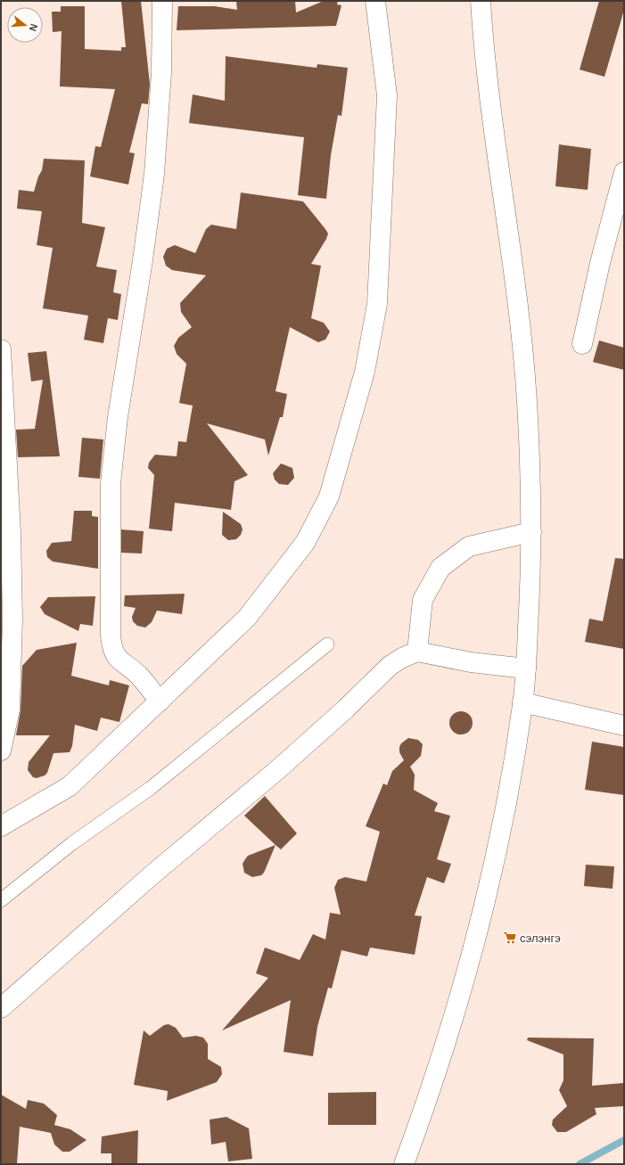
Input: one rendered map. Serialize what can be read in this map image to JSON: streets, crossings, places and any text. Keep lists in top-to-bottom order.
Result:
{
  "places": {
    "supermarket": ["сэлэнгэ"]
  },
  "north": "right"
}
